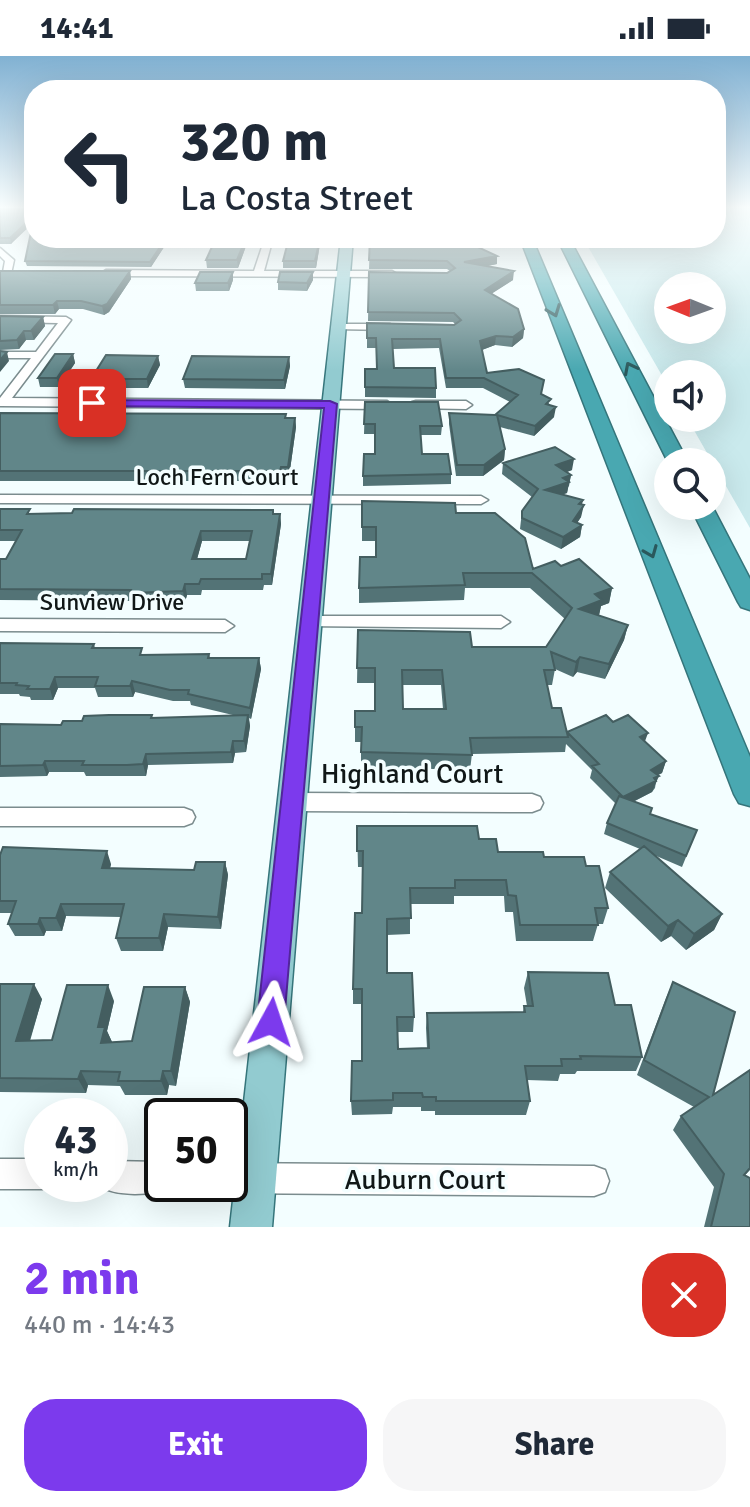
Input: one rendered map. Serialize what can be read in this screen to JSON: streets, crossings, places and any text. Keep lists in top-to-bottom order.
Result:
{
  "streets": {
    "street": [
      "Loch Fern Court",
      "Sunview Drive",
      "Highland Court",
      "Auburn Court"
    ]
  },
  "north": "left",
  "page": {
    "status": "14:41",
    "turn": ["320 m", "La Costa Street"],
    "speed": "43 km/h",
    "limit": "50",
    "heading": ["2 min", "440 m · 14:43"],
    "buttons": ["Exit", "Share"]
  }
}
